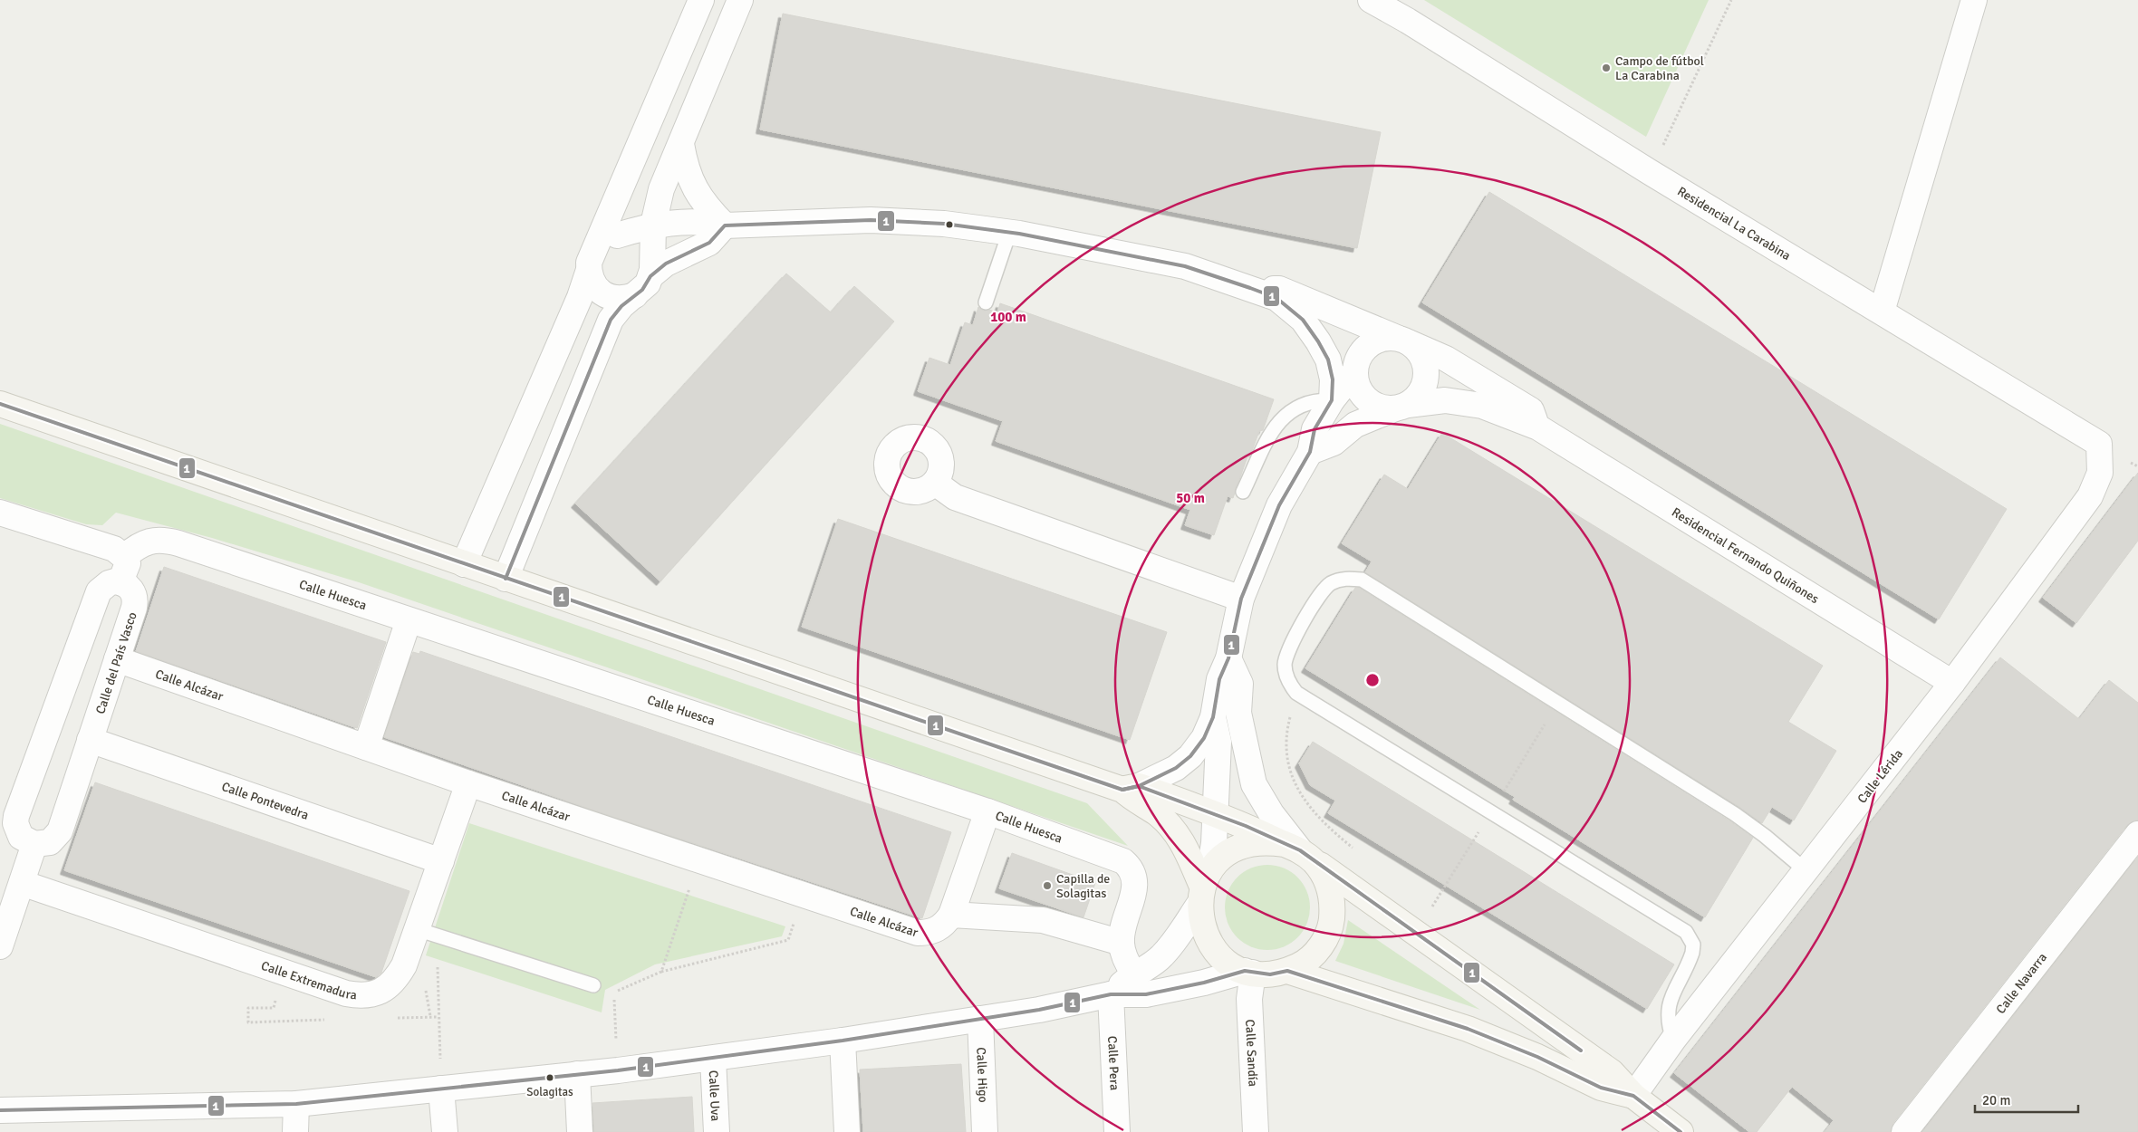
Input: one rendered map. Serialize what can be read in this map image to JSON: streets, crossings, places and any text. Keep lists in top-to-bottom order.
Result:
{
  "streets": {
    "street": [
      "Residencial La Carabina",
      "Residencial Fernando Quiñones",
      "Calle Huesca",
      "Calle del País Vasco",
      "Calle Alcázar",
      "Calle Lérida",
      "Calle Pontevedra",
      "Calle Extremadura",
      "Calle Navarra",
      "Calle Sandía",
      "Calle Pera",
      "Calle Higo",
      "Calle Uva"
    ]
  },
  "crossings": [
    ["Residencial La Carabina", "Calle Lérida"],
    ["Residencial Fernando Quiñones", "Calle Lérida"],
    ["Calle Huesca", "Calle Alcázar"],
    ["Calle del País Vasco", "Calle Alcázar"],
    ["Calle del País Vasco", "Calle Pontevedra"],
    ["Calle Alcázar", "Calle Extremadura"],
    ["Calle Pontevedra", "Calle Extremadura"]
  ],
  "places": ["Campo de fútbol La Carabina", "Capilla de Solagitas", "Solagitas"],
  "lines": ["transit line 1"],
  "scale_bar": "20 m",
  "rings": ["100 m", "50 m"]
}
